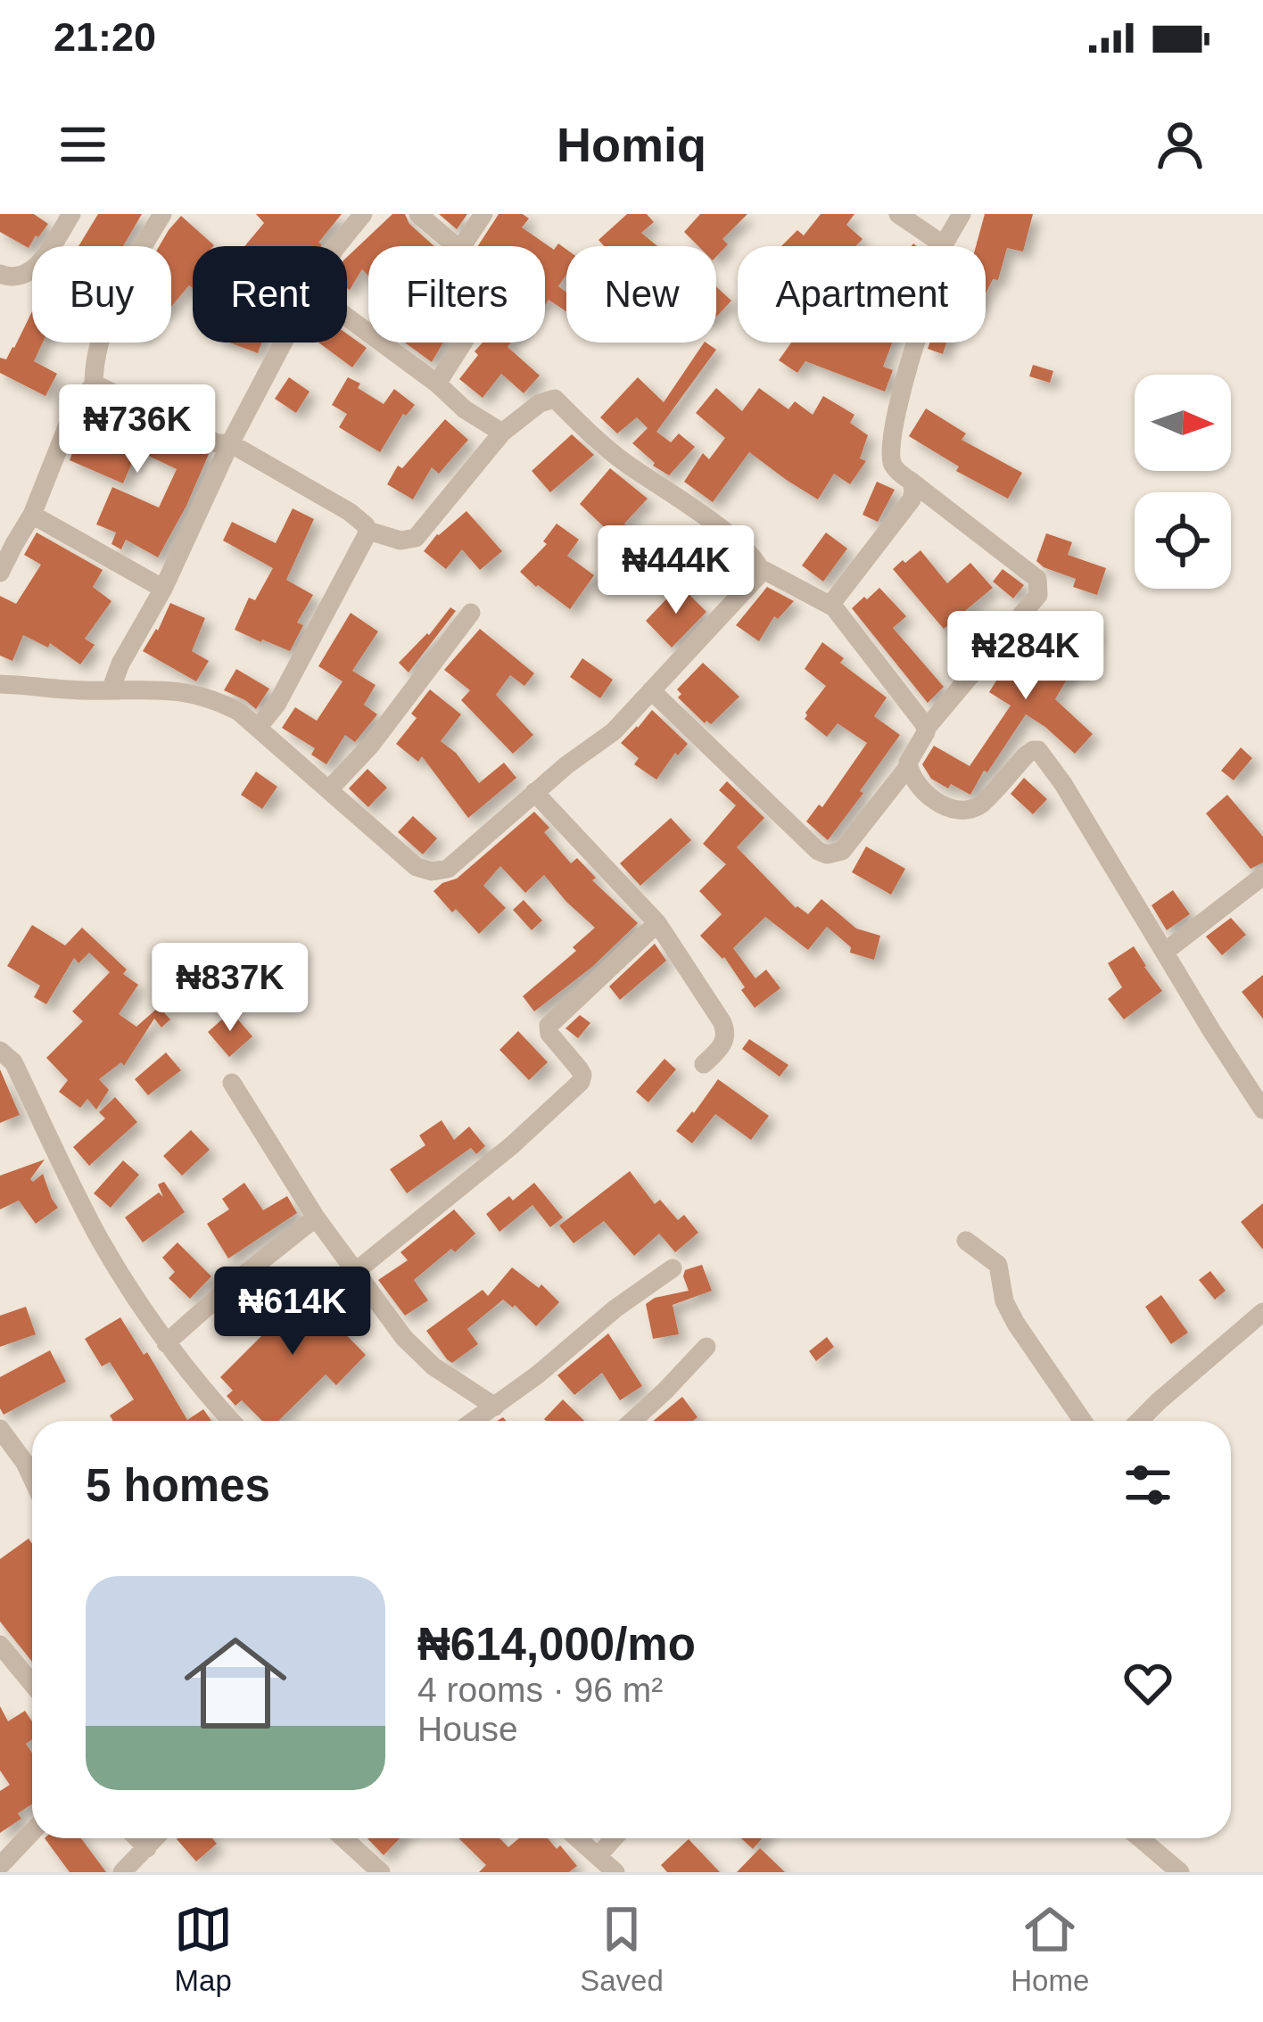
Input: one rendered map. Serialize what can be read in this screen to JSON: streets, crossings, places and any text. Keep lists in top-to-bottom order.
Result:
{
  "north": "right",
  "page": {
    "status": "21:20",
    "header": "Homiq",
    "chip": [
      "Buy",
      "Rent",
      "Filters",
      "New",
      "Apartment"
    ],
    "price": [
      "₦736K",
      "₦444K",
      "₦284K",
      "₦837K",
      "₦614K"
    ],
    "heading": "5 homes",
    "list": [
      {
        "name": "₦614,000/mo",
        "note": "4 rooms · 96 m² · House"
      }
    ],
    "tabs": ["Map", "Saved", "Home"]
  }
}
